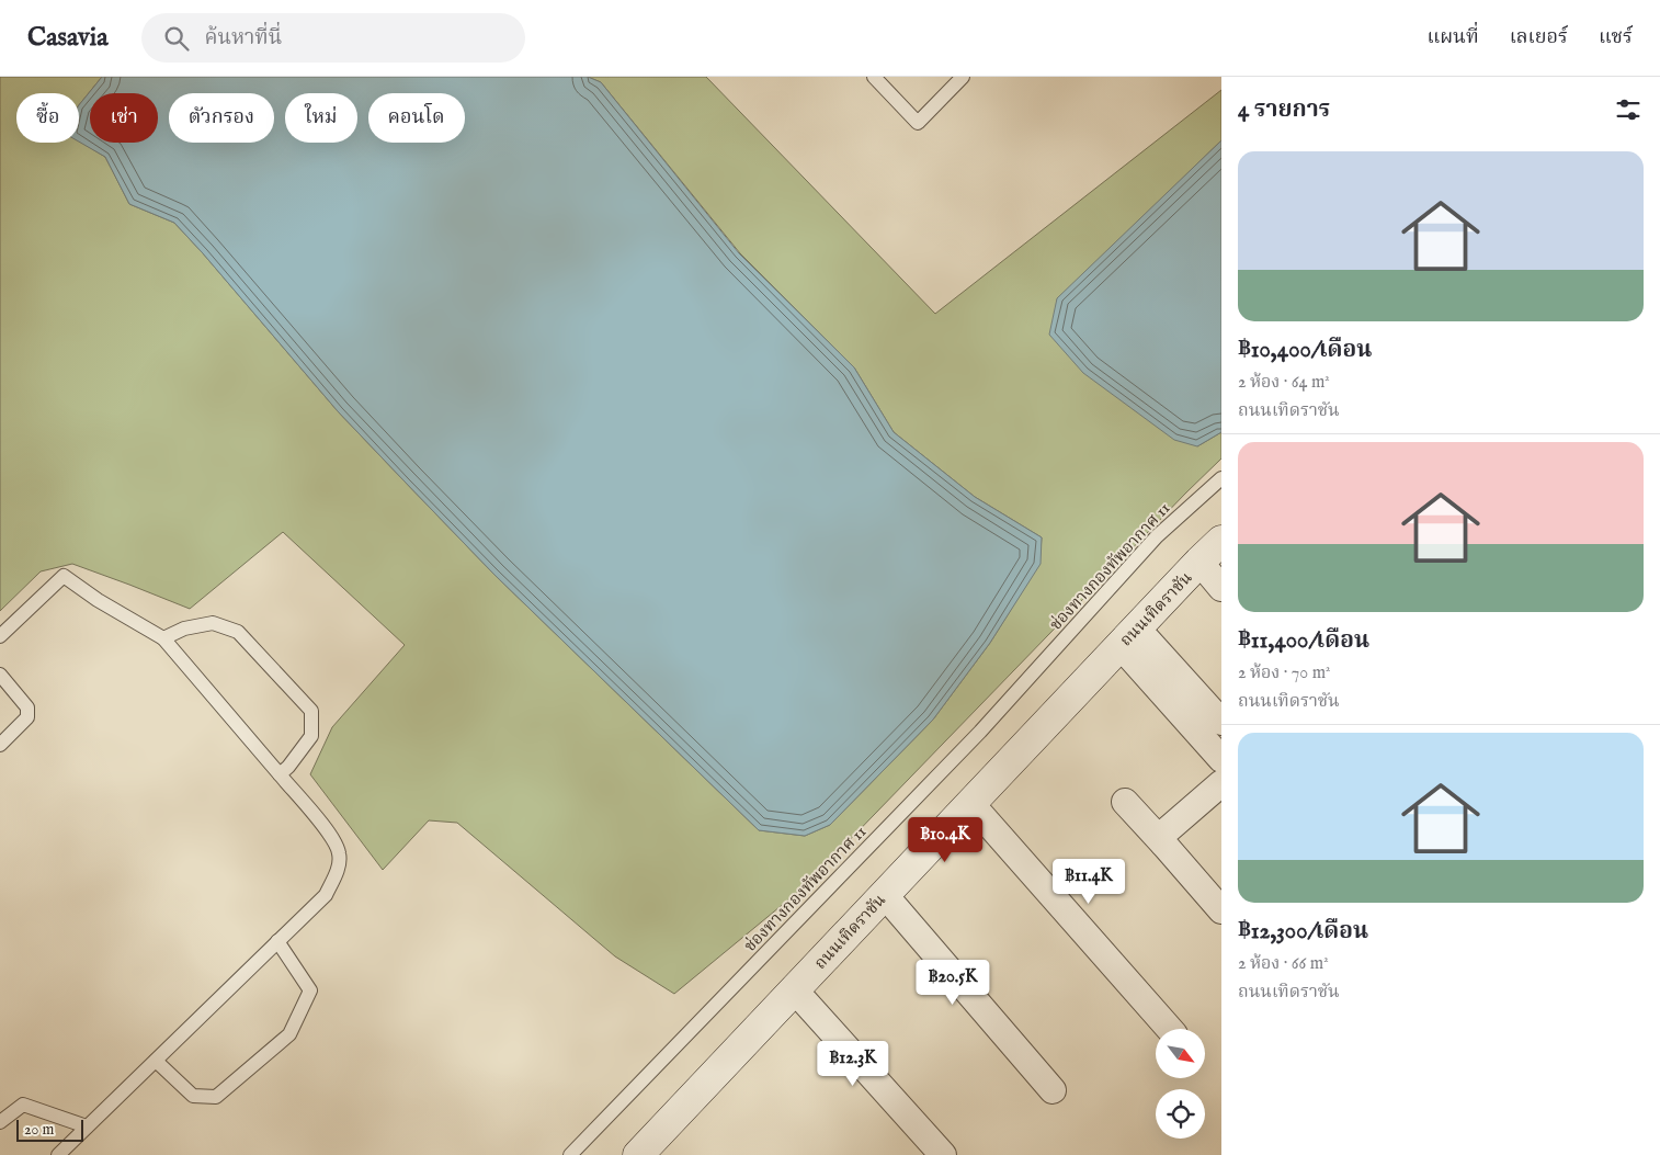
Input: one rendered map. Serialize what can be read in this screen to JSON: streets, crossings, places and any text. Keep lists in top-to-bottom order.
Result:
{
  "streets": {
    "street": ["ถนนเทิดราชัน"],
    "lane": ["ช่องทางกองทัพอากาศ 11"]
  },
  "scale_bar": "20 m",
  "north": "bottom right",
  "page": {
    "header": "Casavia",
    "search": "ค้นหาที่นี่",
    "nav": ["แผนที่", "เลเยอร์", "แชร์"],
    "heading": "4 รายการ",
    "chip": [
      "ซื้อ",
      "เช่า",
      "ตัวกรอง",
      "ใหม่",
      "คอนโด"
    ],
    "list": [
      {
        "name": "฿10,400/เดือน",
        "note": "2 ห้อง · 64 m² · ถนนเทิดราชัน"
      },
      {
        "name": "฿11,400/เดือน",
        "note": "2 ห้อง · 70 m² · ถนนเทิดราชัน"
      },
      {
        "name": "฿12,300/เดือน",
        "note": "2 ห้อง · 66 m² · ถนนเทิดราชัน"
      }
    ],
    "price": [
      "฿10.4K",
      "฿11.4K",
      "฿20.5K",
      "฿12.3K"
    ],
    "scale": "20 m"
  }
}
